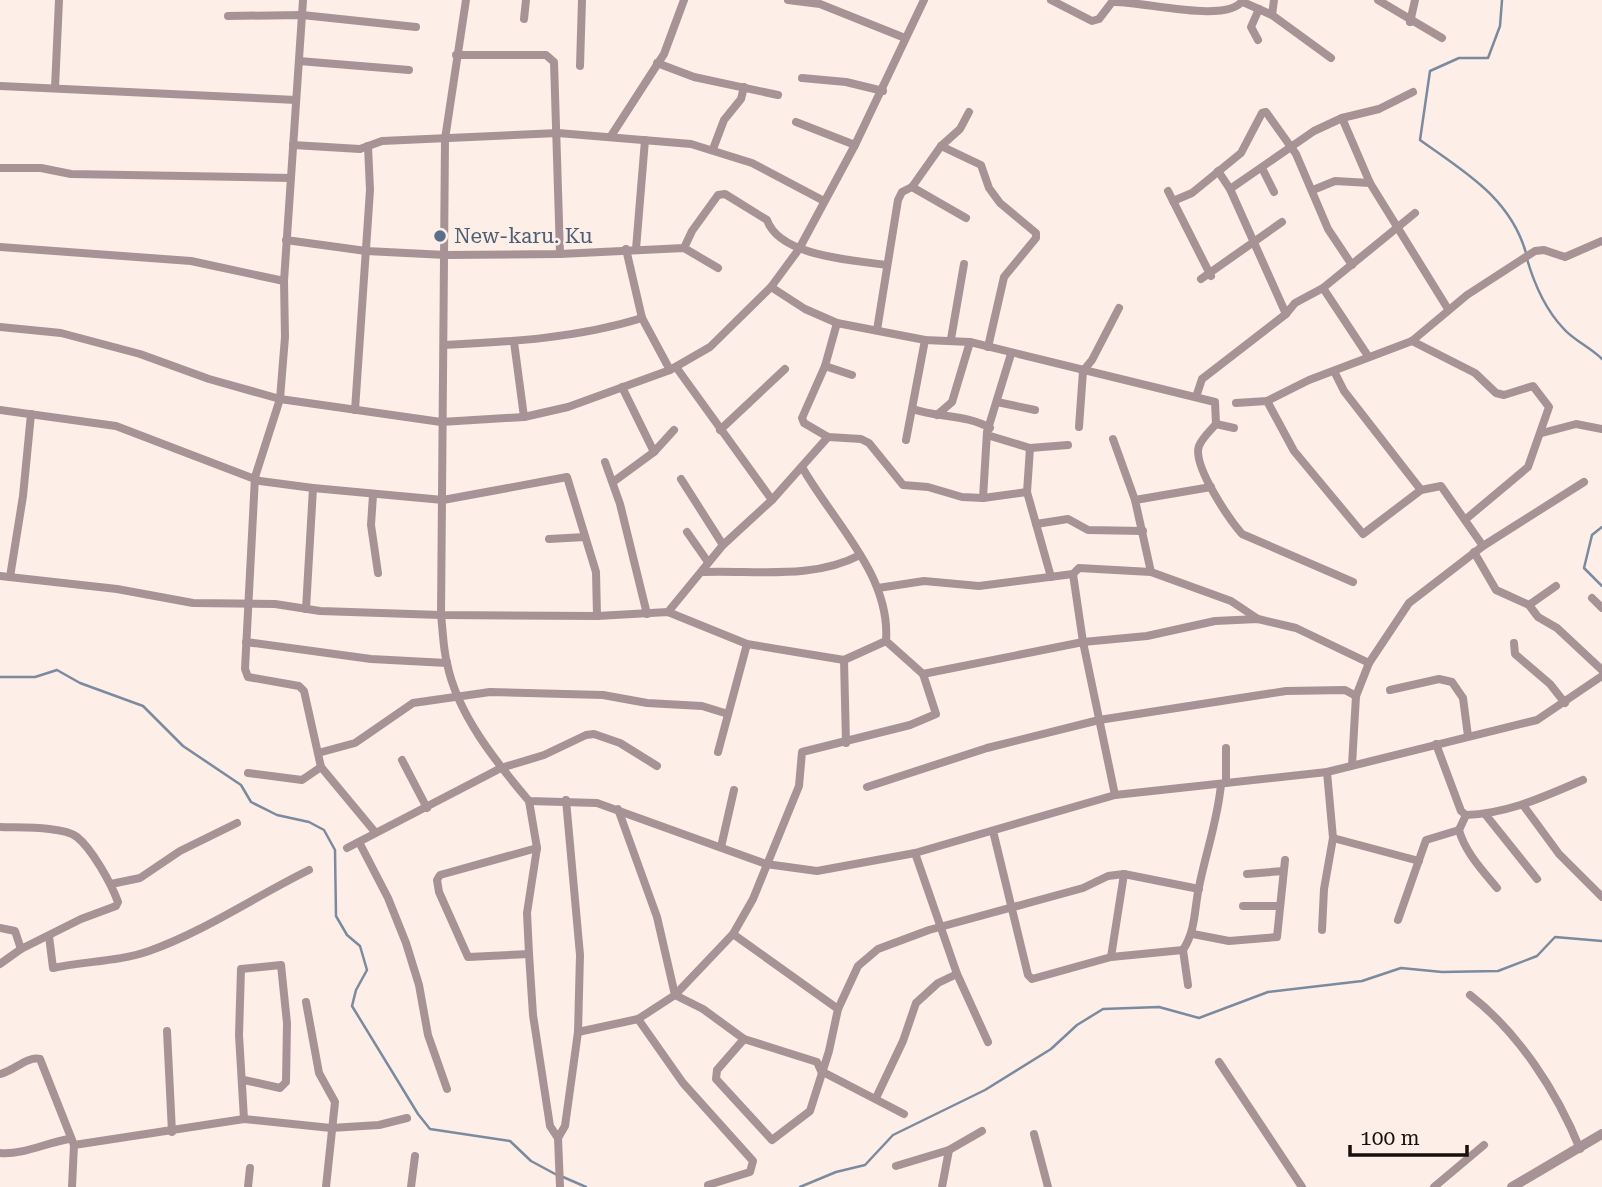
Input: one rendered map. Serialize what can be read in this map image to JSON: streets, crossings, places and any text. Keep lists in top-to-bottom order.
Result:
{
  "places": ["New-karu. Ku"],
  "scale_bar": "100 m"
}
